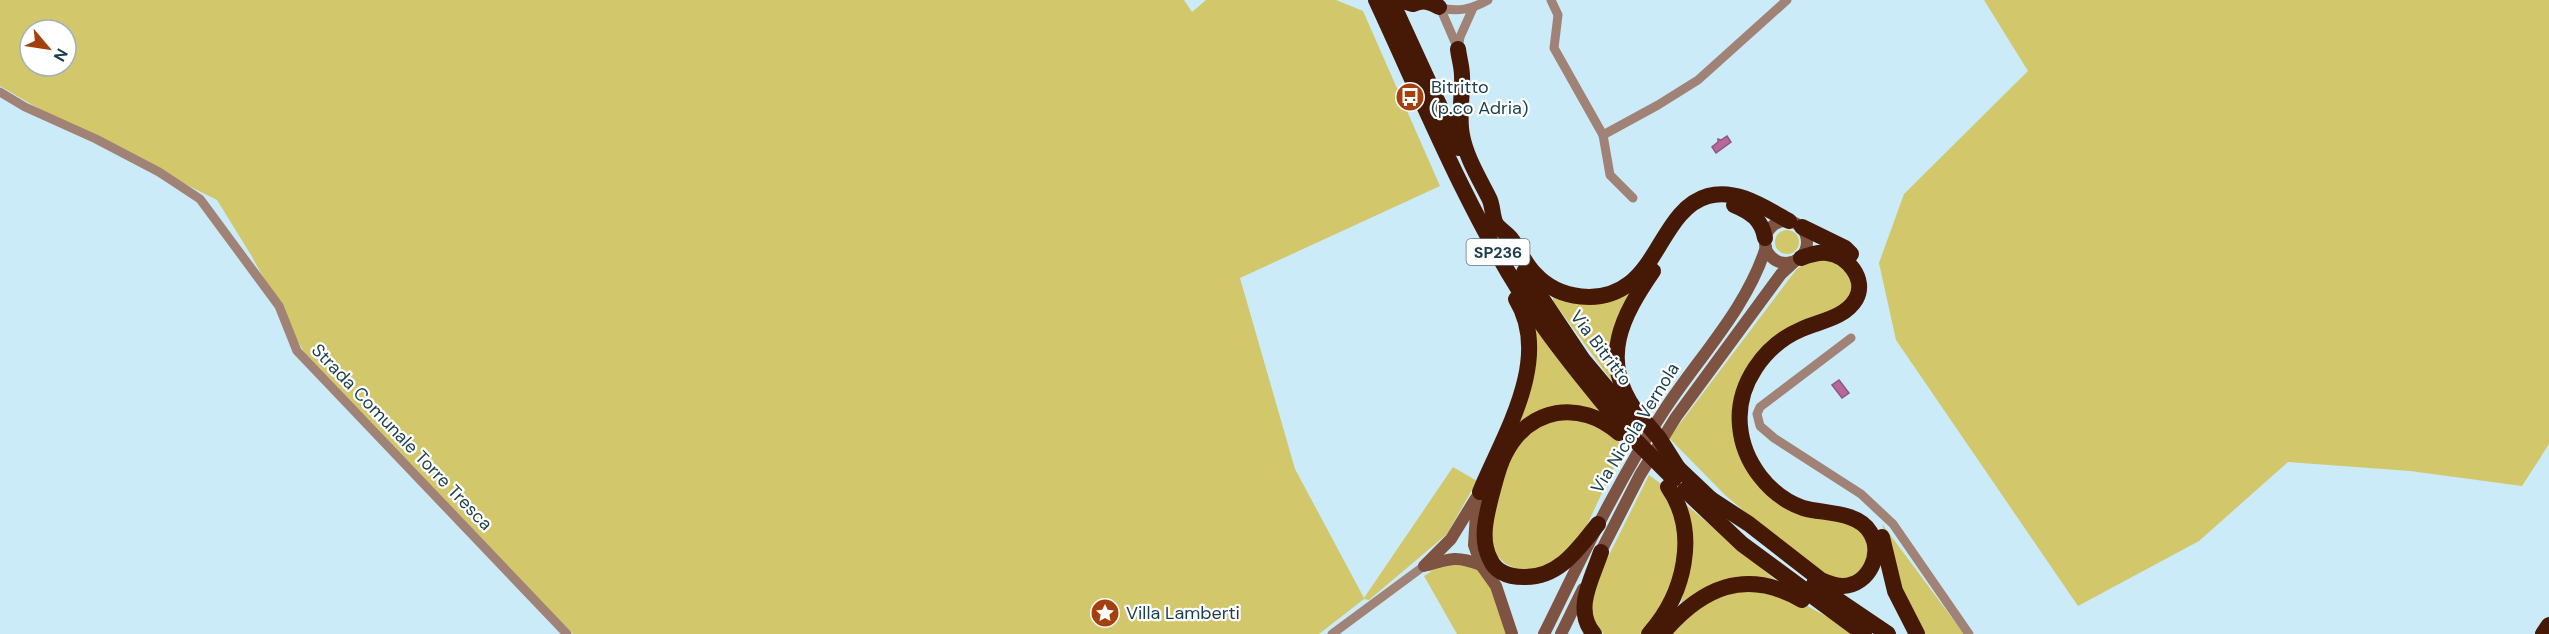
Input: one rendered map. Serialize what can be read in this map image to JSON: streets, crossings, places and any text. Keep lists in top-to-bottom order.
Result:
{
  "streets": {
    "highway": ["SP236", "Via Bitritto"],
    "main road": ["Via Nicola Vernola"],
    "street": ["Strada Comunale Torre Tresca"]
  },
  "places": {
    "bus stop": ["Bitritto (p.co Adria)"],
    "place": ["Villa Lamberti"]
  },
  "north": "bottom right"
}
